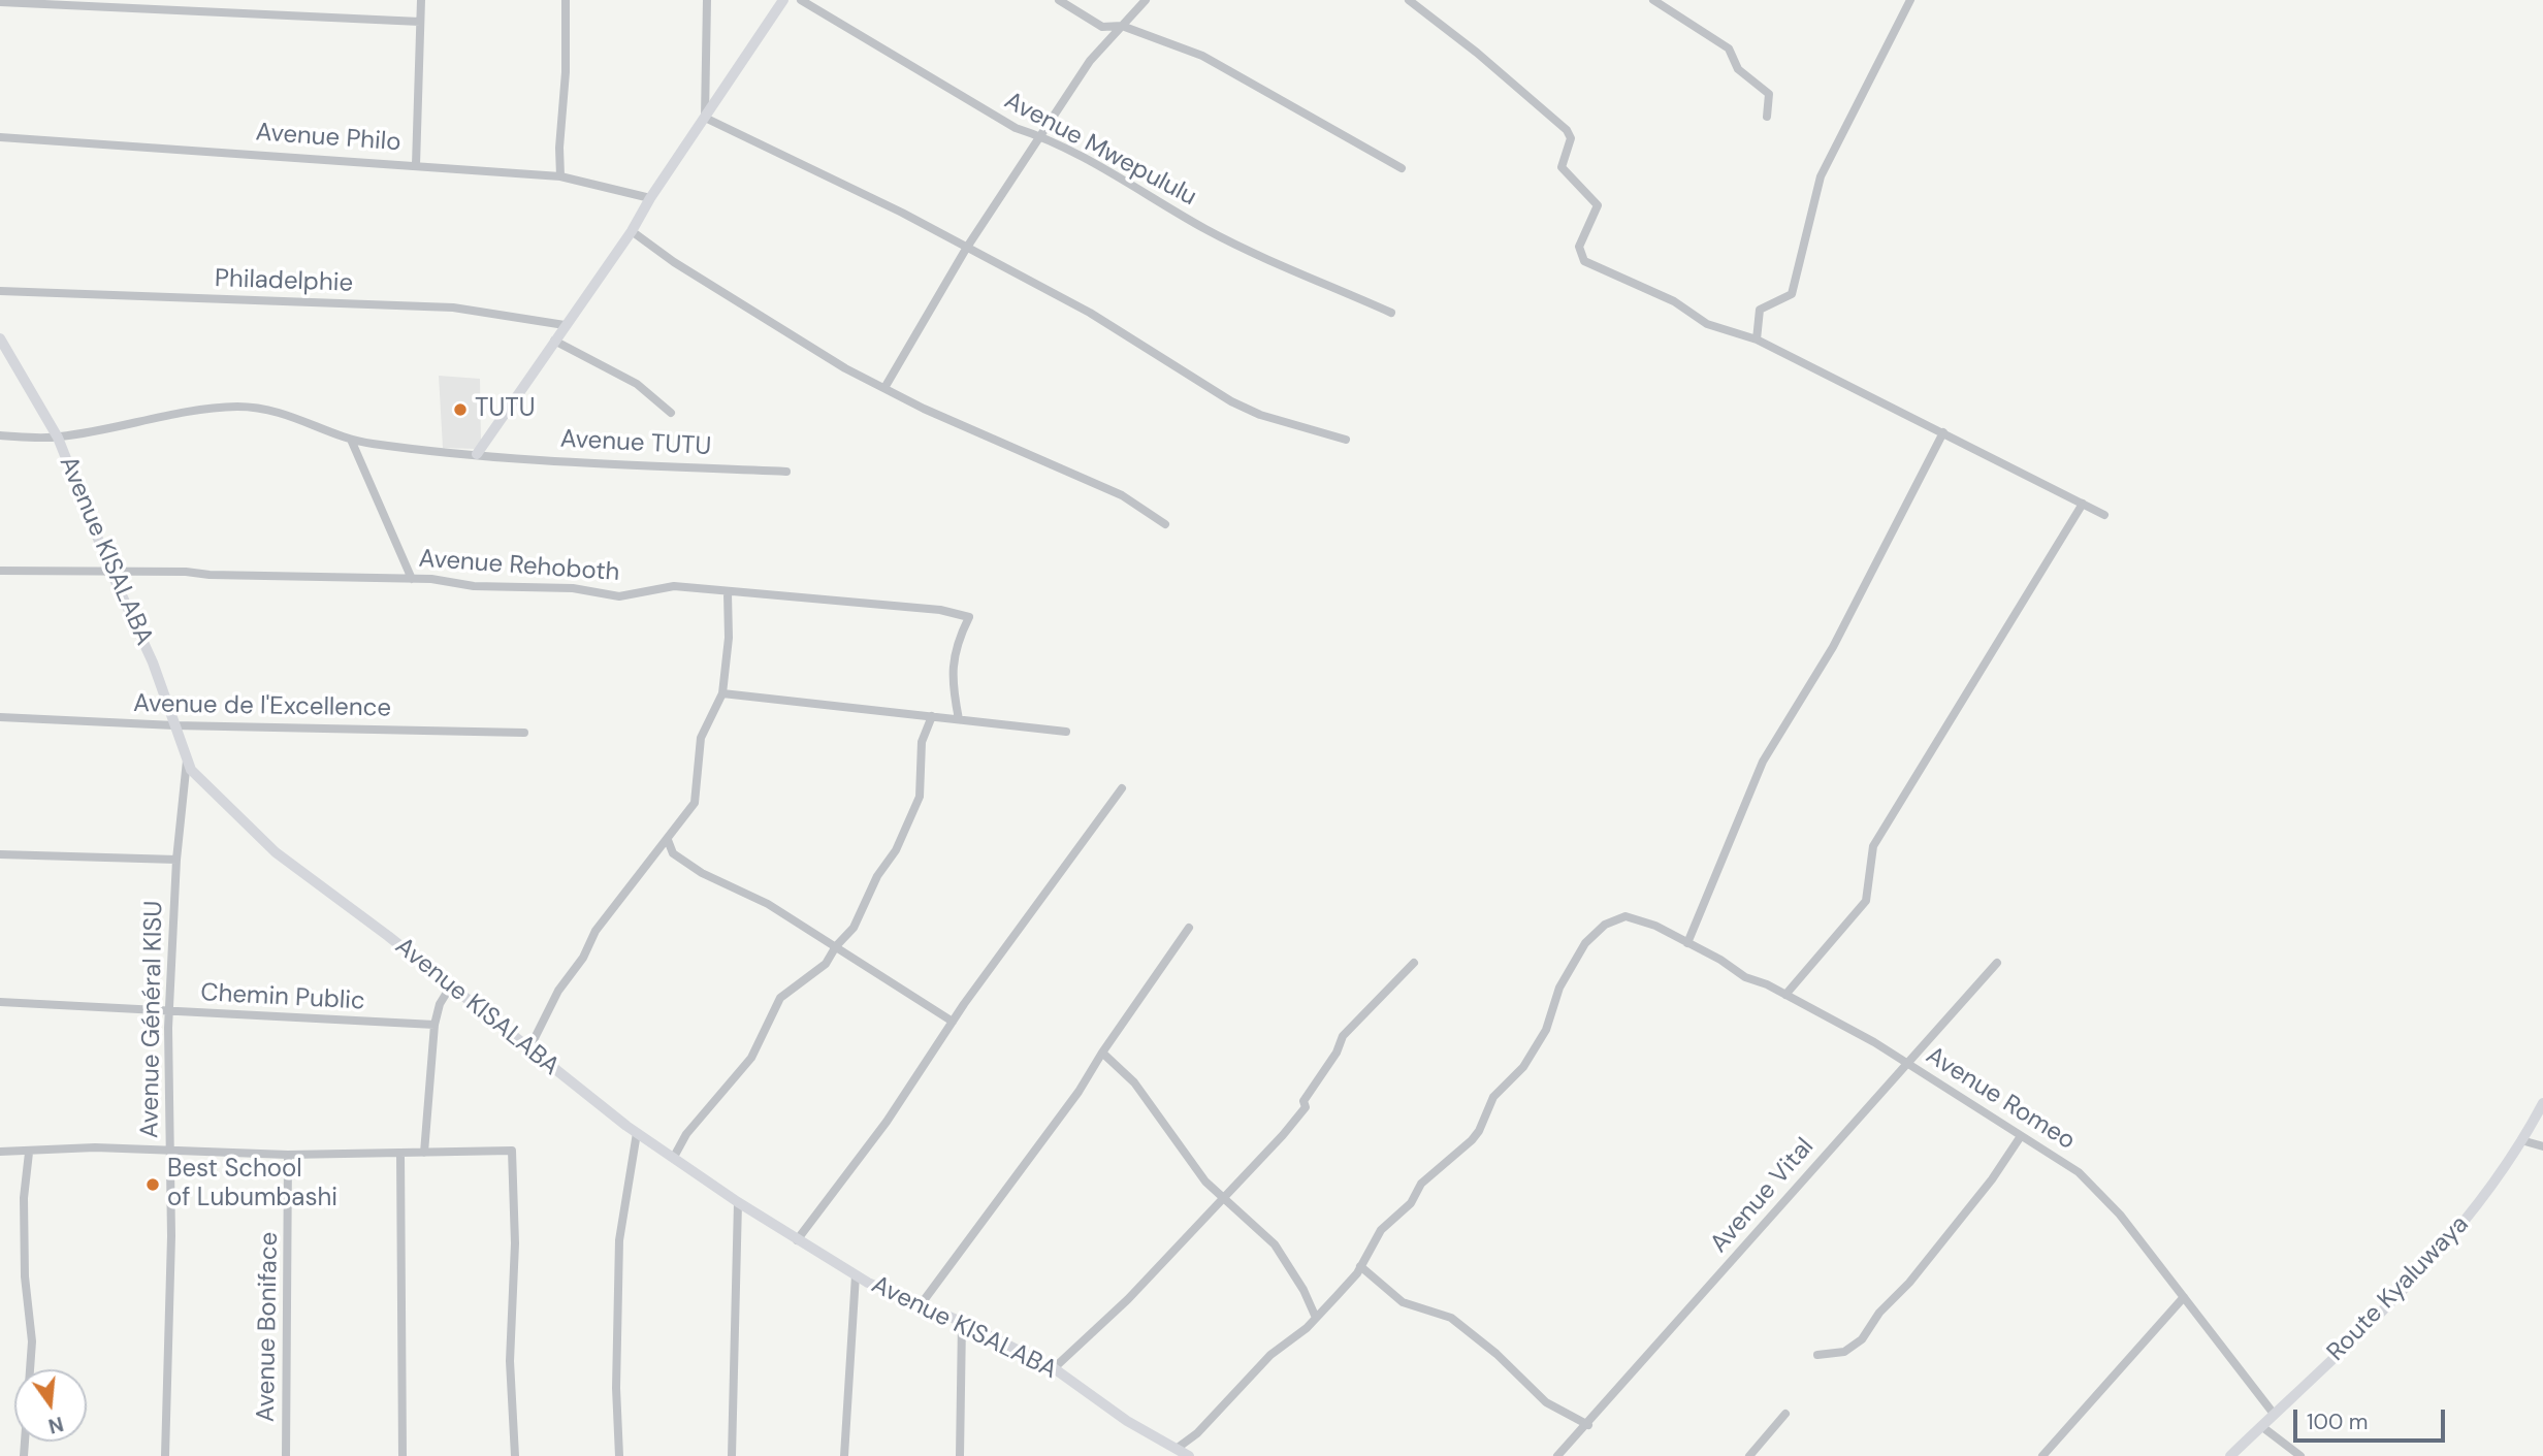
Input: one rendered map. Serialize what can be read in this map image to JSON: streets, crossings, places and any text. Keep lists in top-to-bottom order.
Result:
{
  "streets": {
    "street": [
      "Avenue Philo",
      "Avenue Mwepululu",
      "Philadelphie",
      "Avenue TUTU",
      "Avenue KISALABA",
      "Avenue Rehoboth",
      "Avenue de l'Excellence",
      "Chemin Public",
      "Avenue Général KISU",
      "Avenue Romeo",
      "Avenue Vital",
      "Route Kyaluwaya",
      "Avenue Boniface"
    ]
  },
  "crossings": [
    ["Avenue TUTU", "Avenue KISALABA"],
    ["Avenue KISALABA", "Avenue Rehoboth"],
    ["Avenue KISALABA", "Avenue de l'Excellence"],
    ["Avenue KISALABA", "Avenue Général KISU"],
    ["Chemin Public", "Avenue Général KISU"],
    ["Avenue Romeo", "Avenue Vital"],
    ["Avenue Romeo", "Route Kyaluwaya"]
  ],
  "places": ["TUTU", "Best School of Lubumbashi"],
  "scale_bar": "100 m",
  "north": "bottom"
}
